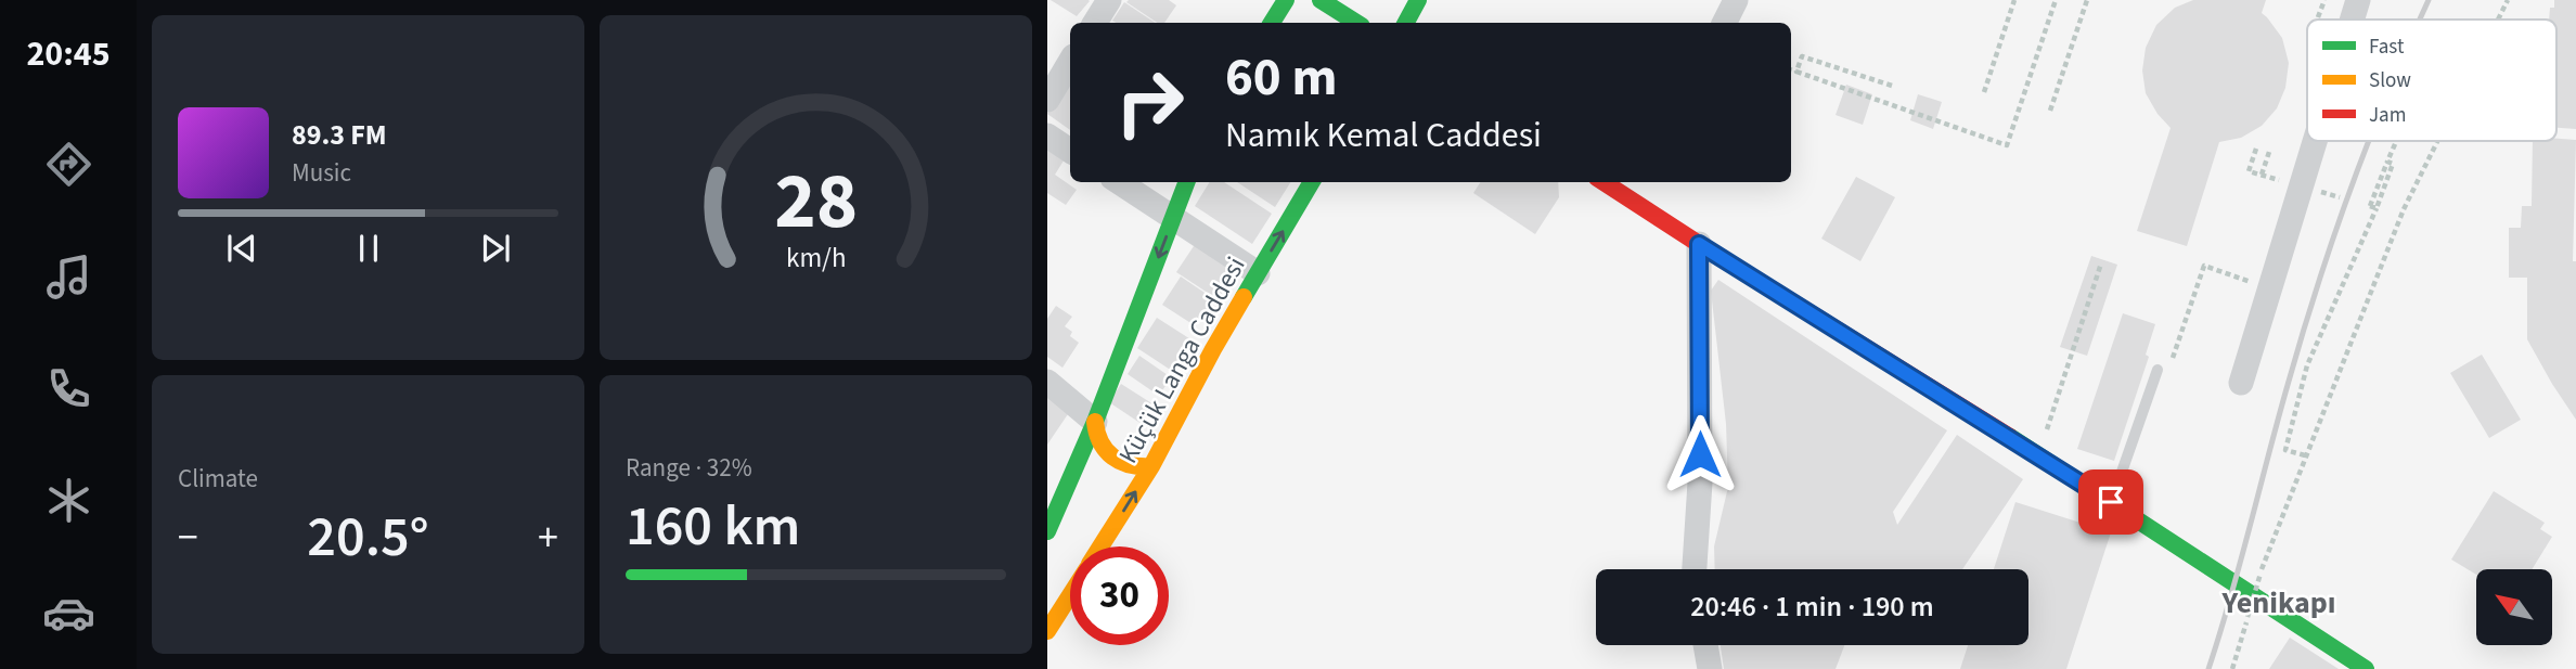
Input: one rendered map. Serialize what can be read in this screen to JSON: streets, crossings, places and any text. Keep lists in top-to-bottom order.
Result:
{
  "streets": {
    "street": ["Küçük Langa Caddesi"]
  },
  "districts": ["Yenikapı"],
  "legend": ["Fast", "Slow", "Jam"],
  "north": "top left",
  "page": {
    "tabs": "20:45",
    "turn": ["60 m", "Namık Kemal Caddesi"],
    "song": ["89.3 FM", "Music"],
    "tile": [
      "Climate",
      ["Range · 32%", "160 km"]
    ],
    "heat": ["−", "20.5°", "+"],
    "limit": "30",
    "trip": "20:46 · 1 min · 190 m",
    "gauge": ["28", "km/h"]
  }
}
